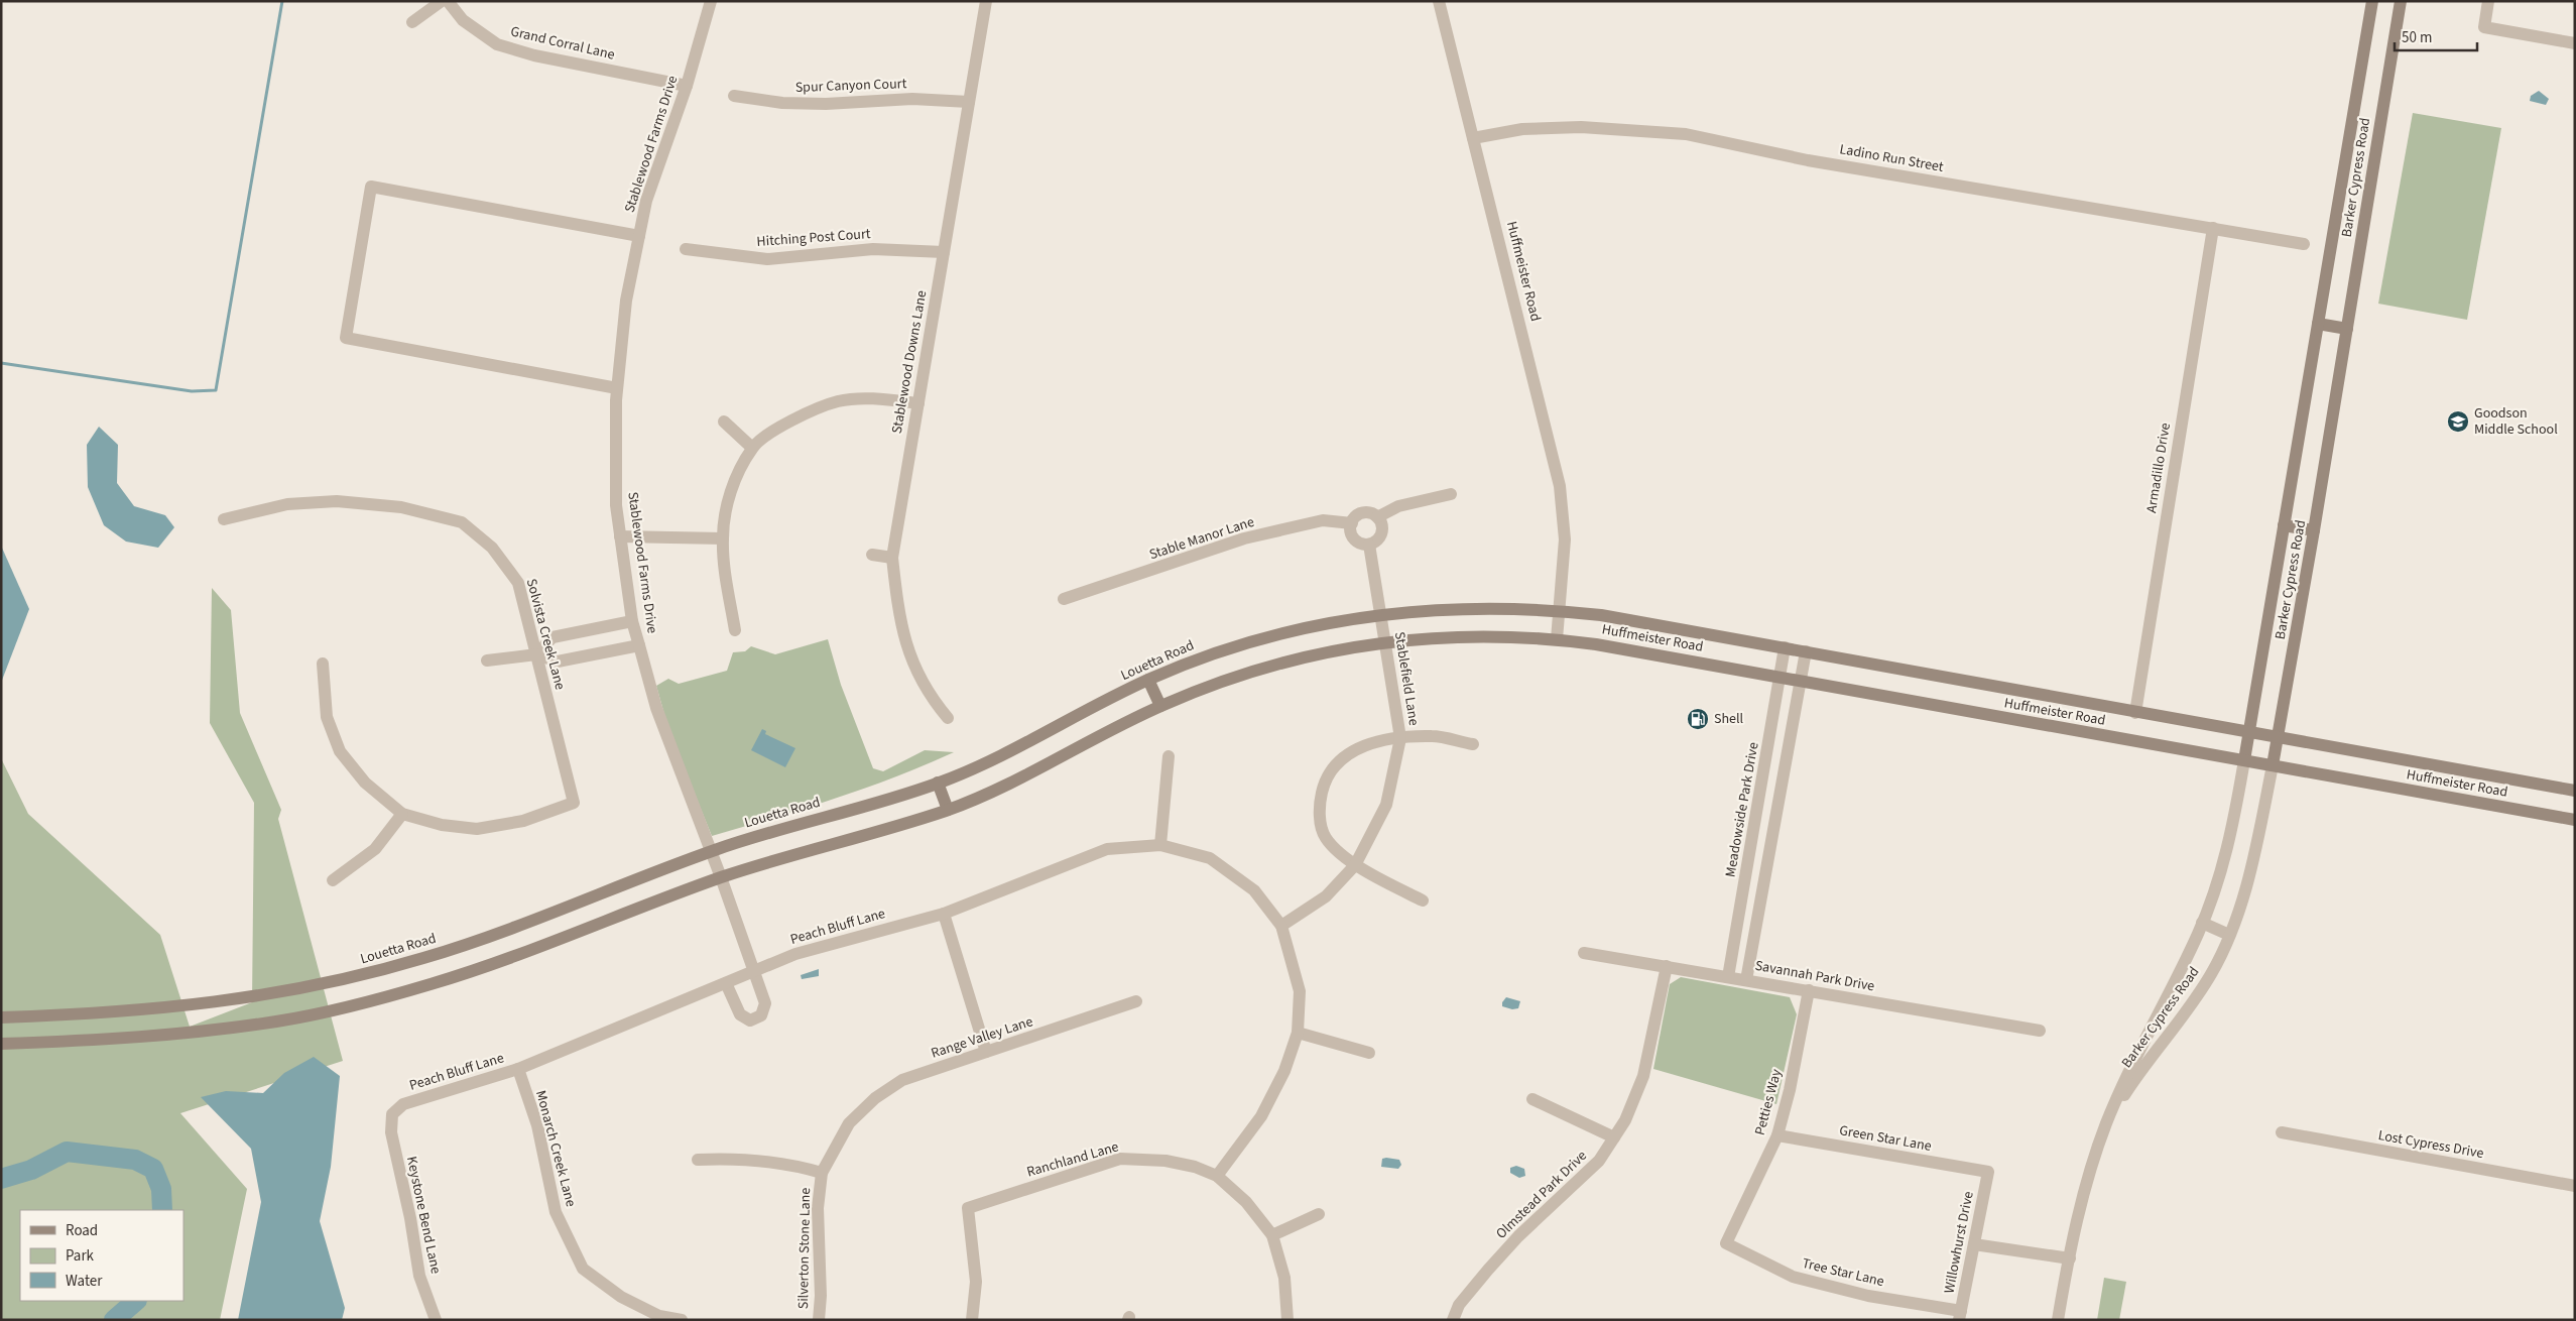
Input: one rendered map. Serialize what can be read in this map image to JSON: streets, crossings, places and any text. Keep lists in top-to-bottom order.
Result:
{
  "streets": {
    "main road": ["Barker Cypress Road", "Huffmeister Road", "Louetta Road"],
    "street": [
      "Grand Corral Lane",
      "Spur Canyon Court",
      "Stablewood Farms Drive",
      "Ladino Run Street",
      "Hitching Post Court",
      "Stablewood Downs Lane",
      "Armadillo Drive",
      "Stable Manor Lane",
      "Solvista Creek Lane",
      "Stablefield Lane",
      "Meadowside Park Drive",
      "Peach Bluff Lane",
      "Savannah Park Drive",
      "Range Valley Lane",
      "Petties Way",
      "Green Star Lane",
      "Lost Cypress Drive",
      "Monarch Creek Lane",
      "Ranchland Lane",
      "Olmstead Park Drive",
      "Keystone Bend Lane",
      "Willowhurst Drive",
      "Silverton Stone Lane",
      "Tree Star Lane"
    ]
  },
  "crossings": [
    ["Grand Corral Lane", "Stablewood Farms Drive"],
    ["Spur Canyon Court", "Stablewood Downs Lane"],
    ["Stablewood Farms Drive", "Louetta Road"],
    ["Stablewood Farms Drive", "Peach Bluff Lane"],
    ["Ladino Run Street", "Huffmeister Road"],
    ["Ladino Run Street", "Armadillo Drive"],
    ["Barker Cypress Road", "Huffmeister Road"],
    ["Hitching Post Court", "Stablewood Downs Lane"],
    ["Huffmeister Road", "Armadillo Drive"],
    ["Huffmeister Road", "Louetta Road"],
    ["Huffmeister Road", "Meadowside Park Drive"],
    ["Stable Manor Lane", "Stablefield Lane"],
    ["Louetta Road", "Stablefield Lane"],
    ["Stablefield Lane", "Peach Bluff Lane"],
    ["Meadowside Park Drive", "Savannah Park Drive"],
    ["Peach Bluff Lane", "Monarch Creek Lane"],
    ["Peach Bluff Lane", "Keystone Bend Lane"],
    ["Savannah Park Drive", "Petties Way"],
    ["Savannah Park Drive", "Olmstead Park Drive"],
    ["Range Valley Lane", "Silverton Stone Lane"],
    ["Petties Way", "Green Star Lane"],
    ["Petties Way", "Tree Star Lane"],
    ["Green Star Lane", "Willowhurst Drive"],
    ["Willowhurst Drive", "Tree Star Lane"]
  ],
  "places": {
    "school or university": ["Goodson Middle School"],
    "fuel station": ["Shell"]
  },
  "legend": ["Road", "Park", "Water"],
  "scale_bar": "50 m"
}
